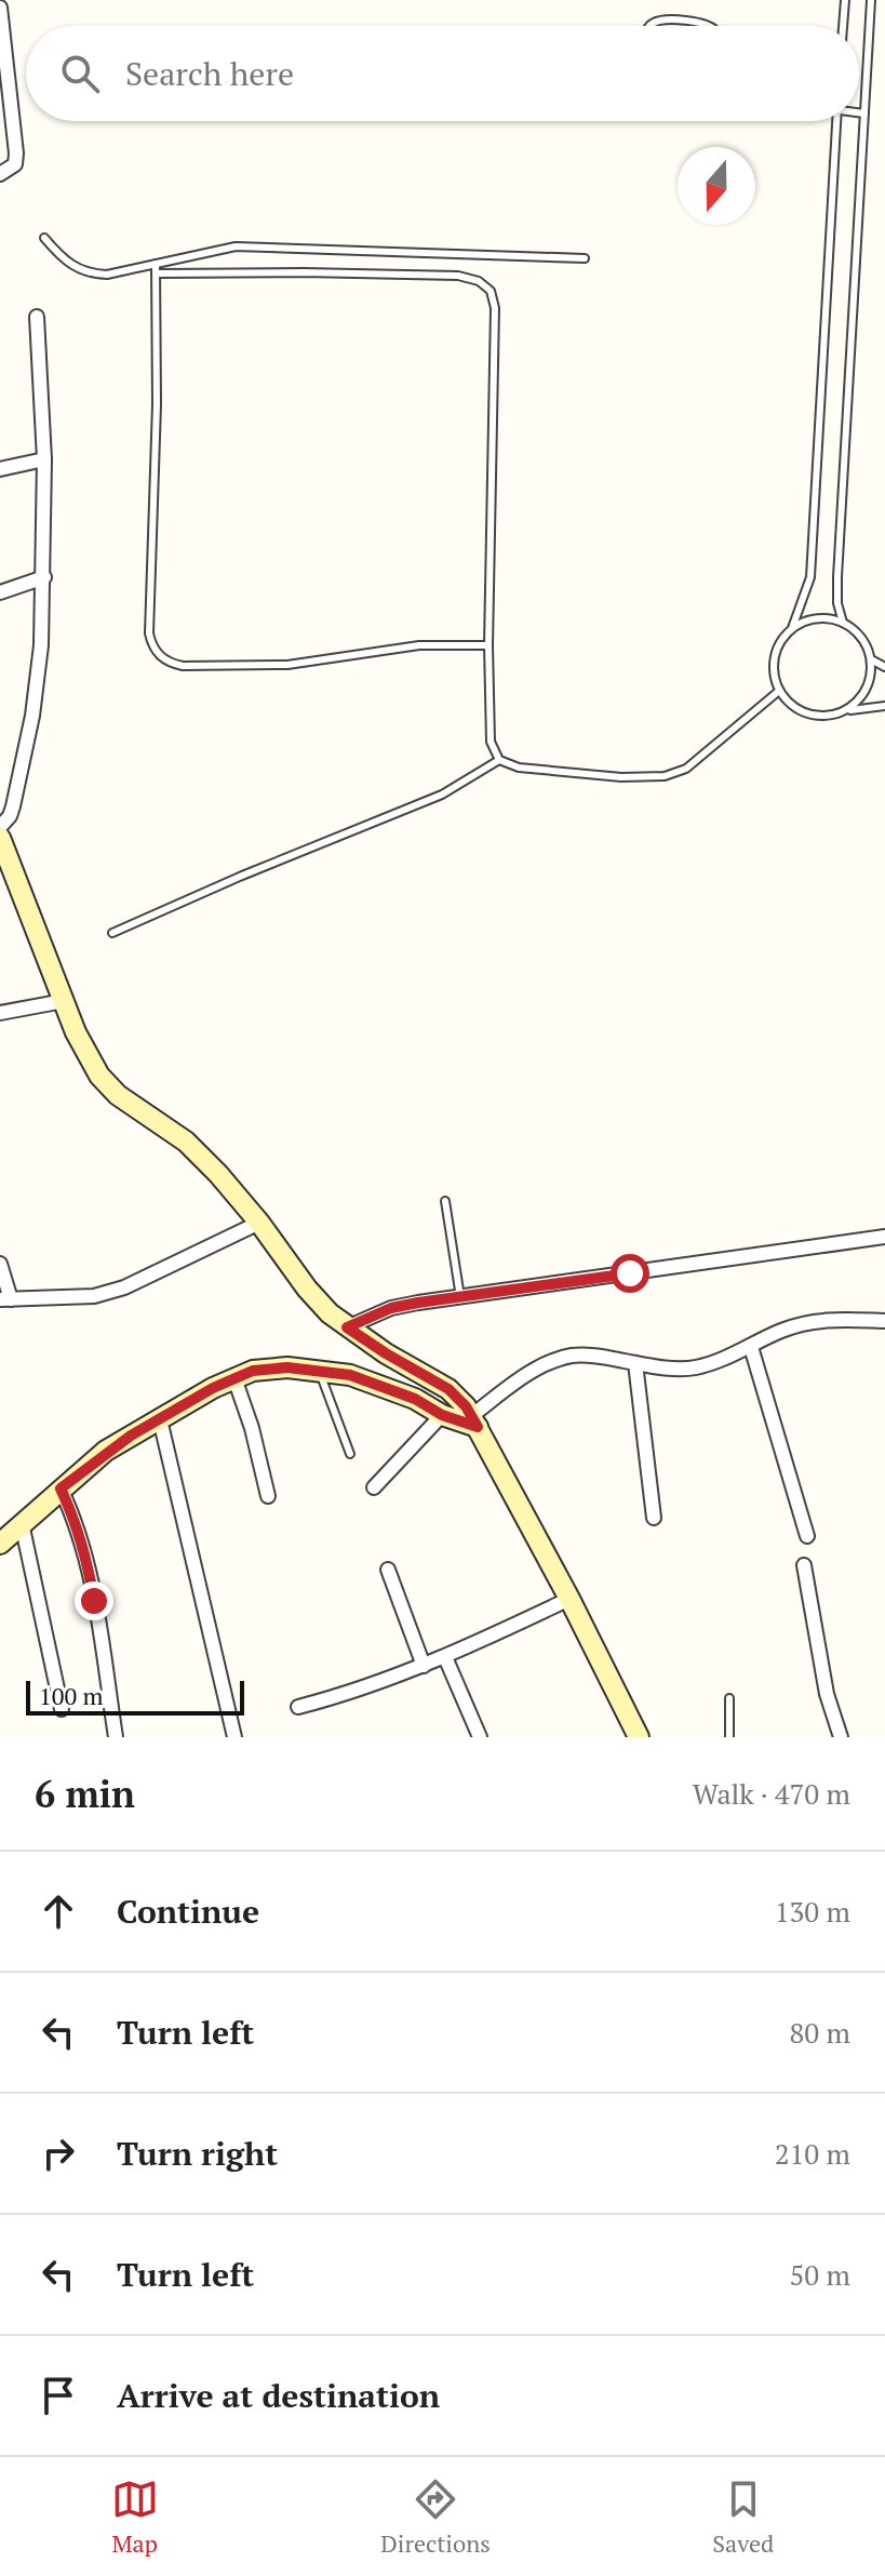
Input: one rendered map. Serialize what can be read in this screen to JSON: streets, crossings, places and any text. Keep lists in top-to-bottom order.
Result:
{
  "scale_bar": "100 m",
  "north": "bottom",
  "page": {
    "search": "Search here",
    "scale": "100 m",
    "heading": ["6 min", "Walk · 470 m"],
    "list": [
      ["Continue", "130 m"],
      ["Turn left", "80 m"],
      ["Turn right", "210 m"],
      ["Turn left", "50 m"],
      "Arrive at destination"
    ],
    "nav": ["Map", "Directions", "Saved"]
  }
}
